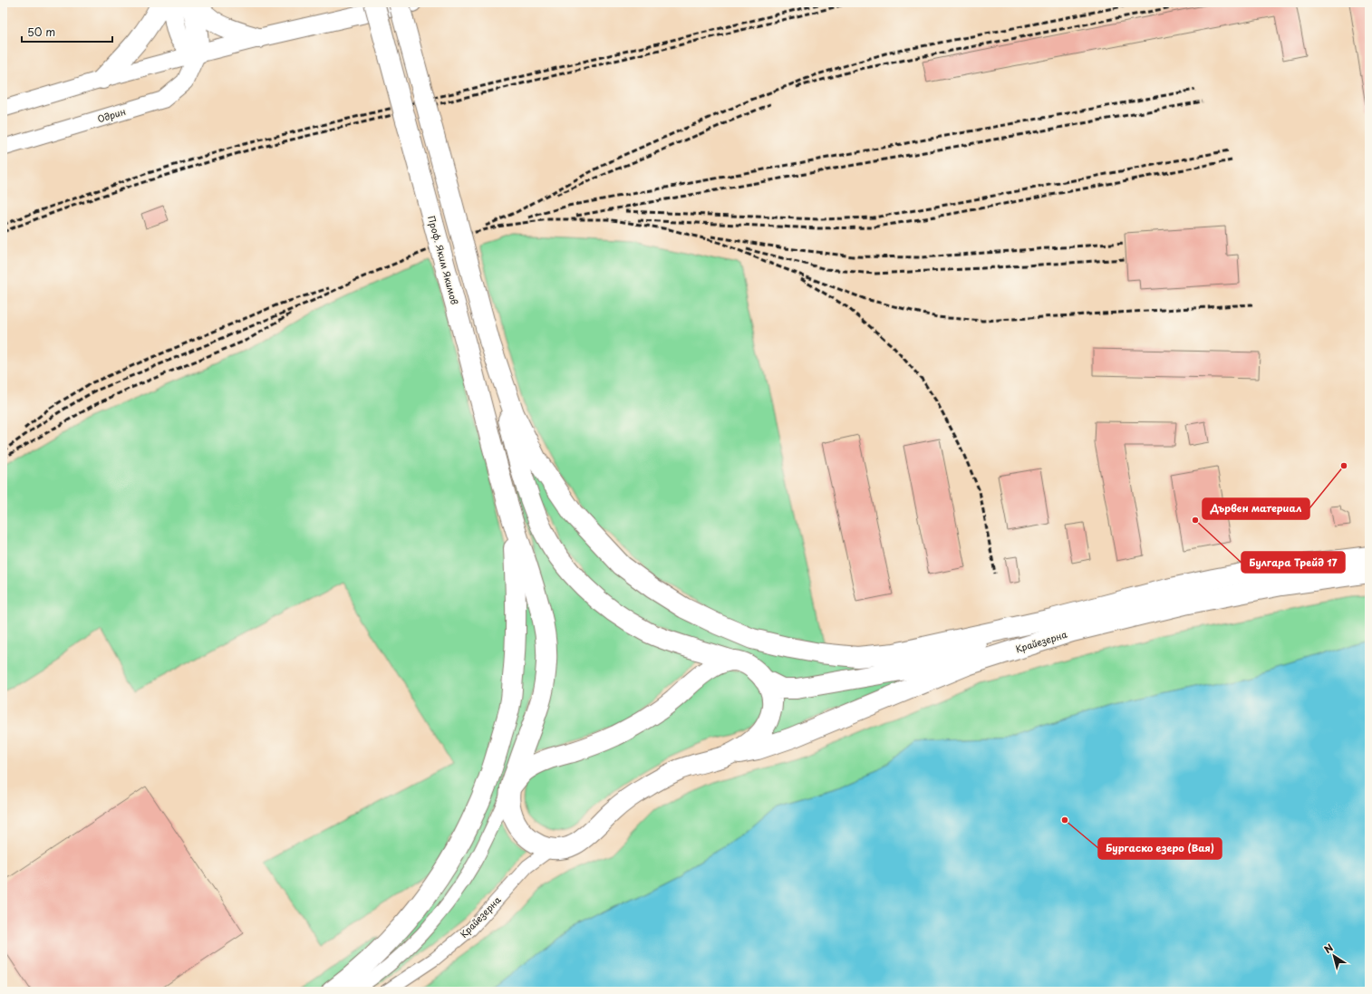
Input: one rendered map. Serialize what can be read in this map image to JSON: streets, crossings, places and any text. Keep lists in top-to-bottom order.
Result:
{
  "streets": {
    "highway": ["Проф. Яким Якимов", "Крайезерна"],
    "street": ["Одрин"]
  },
  "places": ["Дървен материал", "Булгара Трейд 17", "Бургаско езеро (Вая)"],
  "scale_bar": "50 m",
  "north": "top left"
}
